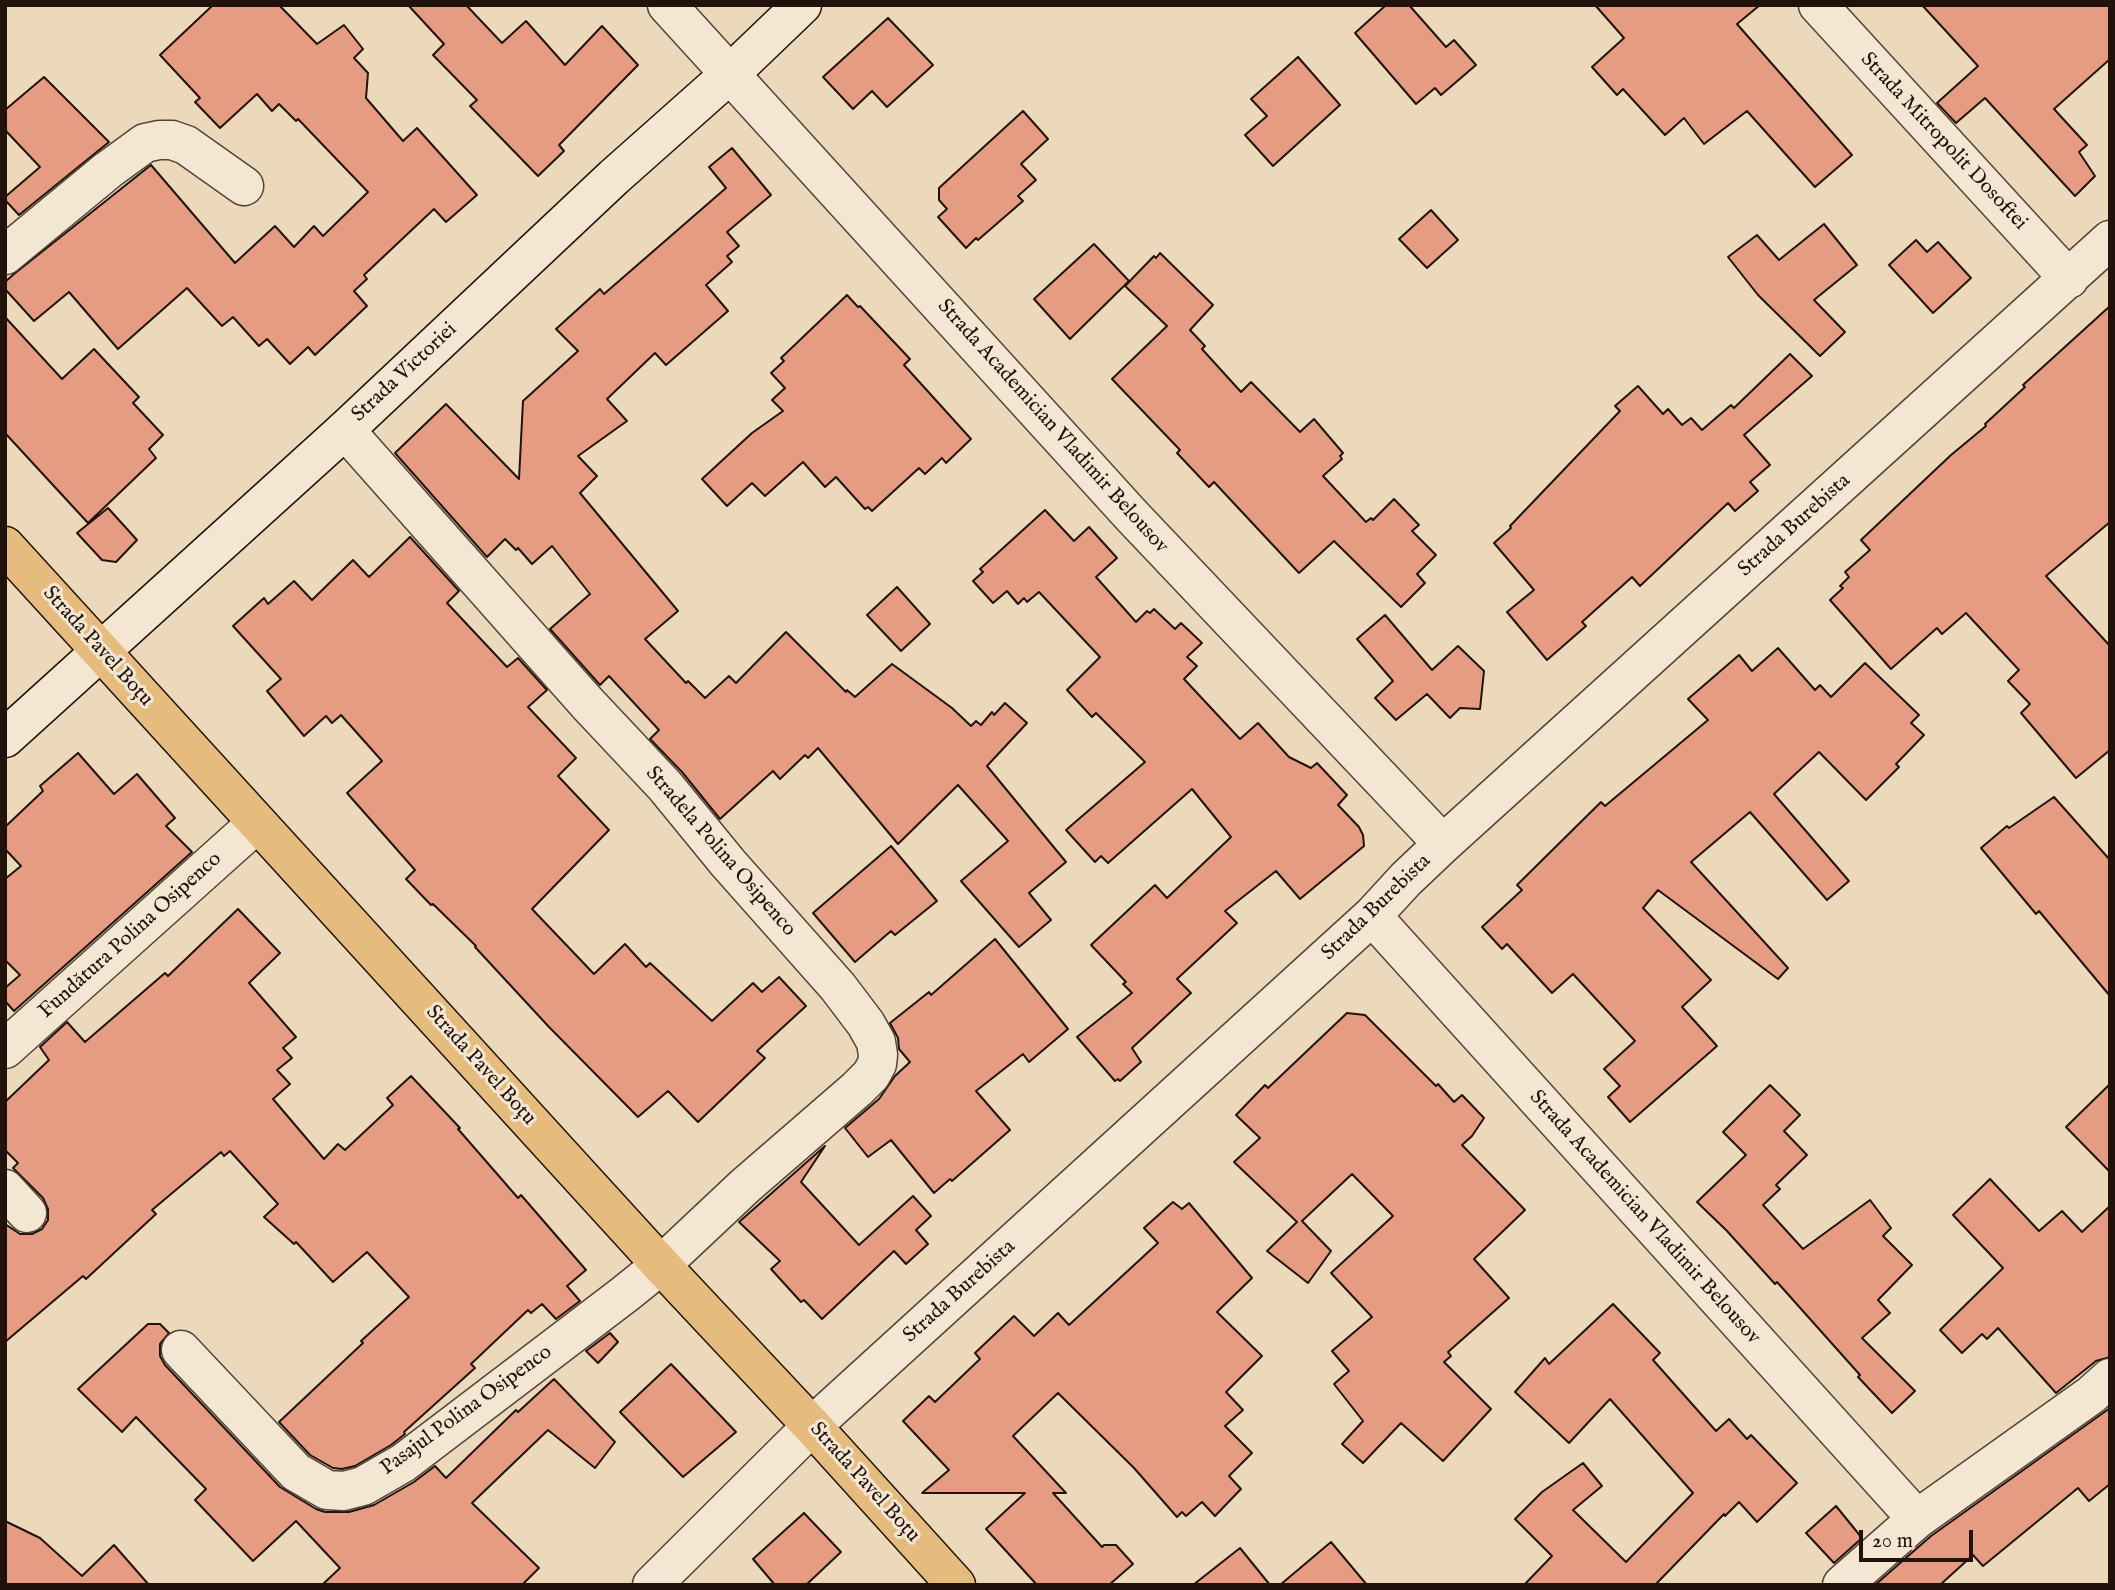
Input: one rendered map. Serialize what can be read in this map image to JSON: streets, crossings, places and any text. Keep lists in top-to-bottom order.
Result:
{
  "streets": {
    "main road": ["Strada Pavel Boțu"],
    "street": [
      "Strada Mitropolit Dosoftei",
      "Strada Victoriei",
      "Strada Academician Vladimir Belousov",
      "Strada Burebista",
      "Stradela Polina Osipenco",
      "Fundătura Polina Osipenco",
      "Pasajul Polina Osipenco"
    ]
  },
  "crossings": [
    ["Strada Mitropolit Dosoftei", "Strada Burebista"],
    ["Strada Victoriei", "Strada Academician Vladimir Belousov"],
    ["Strada Victoriei", "Strada Pavel Boțu"],
    ["Strada Victoriei", "Stradela Polina Osipenco"],
    ["Strada Academician Vladimir Belousov", "Strada Burebista"],
    ["Strada Burebista", "Strada Pavel Boțu"],
    ["Strada Pavel Boțu", "Stradela Polina Osipenco"],
    ["Strada Pavel Boțu", "Fundătura Polina Osipenco"],
    ["Strada Pavel Boțu", "Pasajul Polina Osipenco"],
    ["Stradela Polina Osipenco", "Pasajul Polina Osipenco"]
  ],
  "scale_bar": "20 m"
}
